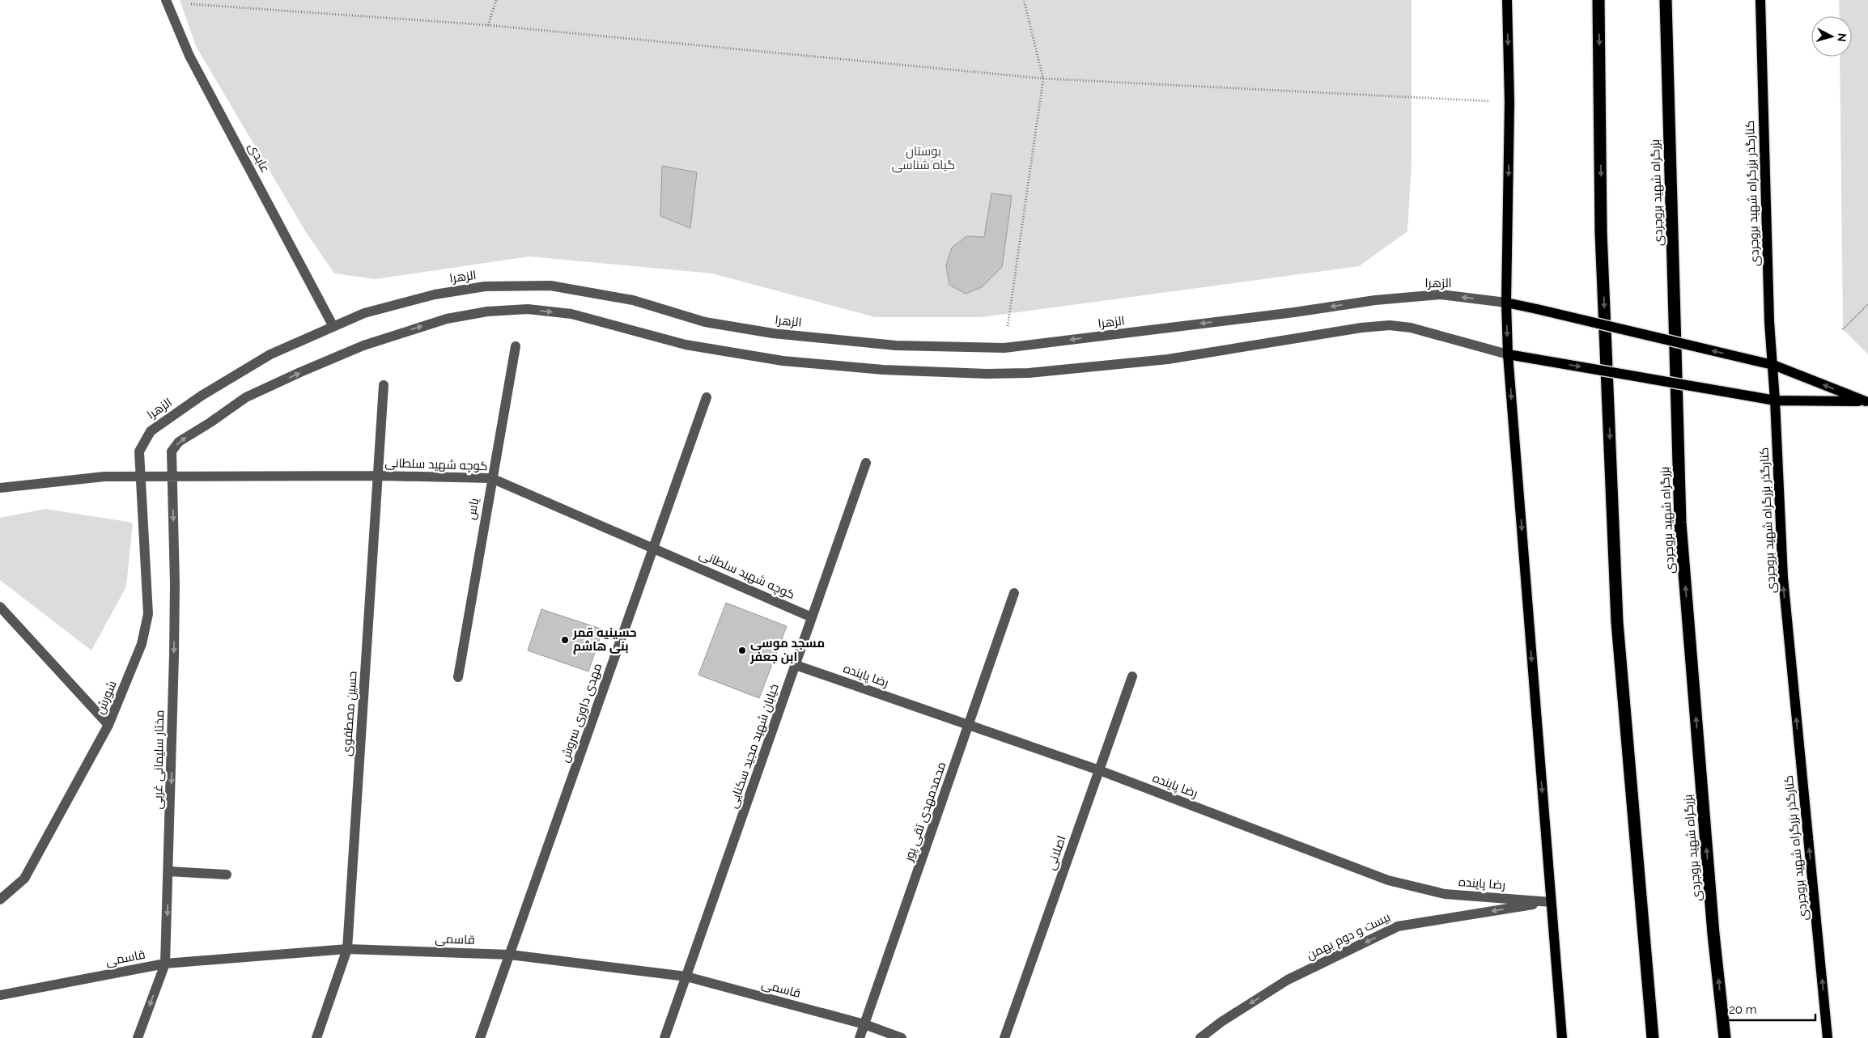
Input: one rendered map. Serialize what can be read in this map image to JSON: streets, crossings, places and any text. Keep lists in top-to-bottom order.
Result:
{
  "streets": {
    "highway": ["بزرگراه شهید بروجردی"],
    "main road": ["کنارگذر بزرگراه شهید بروجردی"],
    "street": [
      "عابدی",
      "الزهرا",
      "کوچه شهید سلطانی",
      "یاس",
      "رضا پاینده",
      "شورش",
      "مهدی داوری سروش",
      "حسین مصطفوی",
      "خیابان شهید مجید سکنایی",
      "مختار سلیمانی غربی",
      "محمدمهدی تقی پور",
      "اصلانی",
      "بیست و دوم بهمن",
      "قاسمی"
    ]
  },
  "crossings": [
    ["عابدی", "الزهرا"],
    ["الزهرا", "کوچه شهید سلطانی"],
    ["الزهرا", "شورش"],
    ["کوچه شهید سلطانی", "یاس"],
    ["کوچه شهید سلطانی", "شورش"],
    ["کوچه شهید سلطانی", "مهدی داوری سروش"],
    ["کوچه شهید سلطانی", "حسین مصطفوی"],
    ["کوچه شهید سلطانی", "خیابان شهید مجید سکنایی"],
    ["کوچه شهید سلطانی", "مختار سلیمانی غربی"],
    ["رضا پاینده", "خیابان شهید مجید سکنایی"],
    ["رضا پاینده", "محمدمهدی تقی پور"],
    ["رضا پاینده", "اصلانی"],
    ["رضا پاینده", "بیست و دوم بهمن"],
    ["مهدی داوری سروش", "قاسمی"],
    ["حسین مصطفوی", "قاسمی"],
    ["خیابان شهید مجید سکنایی", "قاسمی"],
    ["مختار سلیمانی غربی", "قاسمی"],
    ["محمدمهدی تقی پور", "قاسمی"]
  ],
  "one_way": ["کنارگذر بزرگراه شهید بروجردی", "مختار سلیمانی غربی", "بیست و دوم بهمن"],
  "parks": ["بوستان گیاه شناسی"],
  "places": ["حسینیه قمر بنی هاشم", "مسجد موسی ابن جعفر"],
  "scale_bar": "20 m",
  "north": "right"
}
